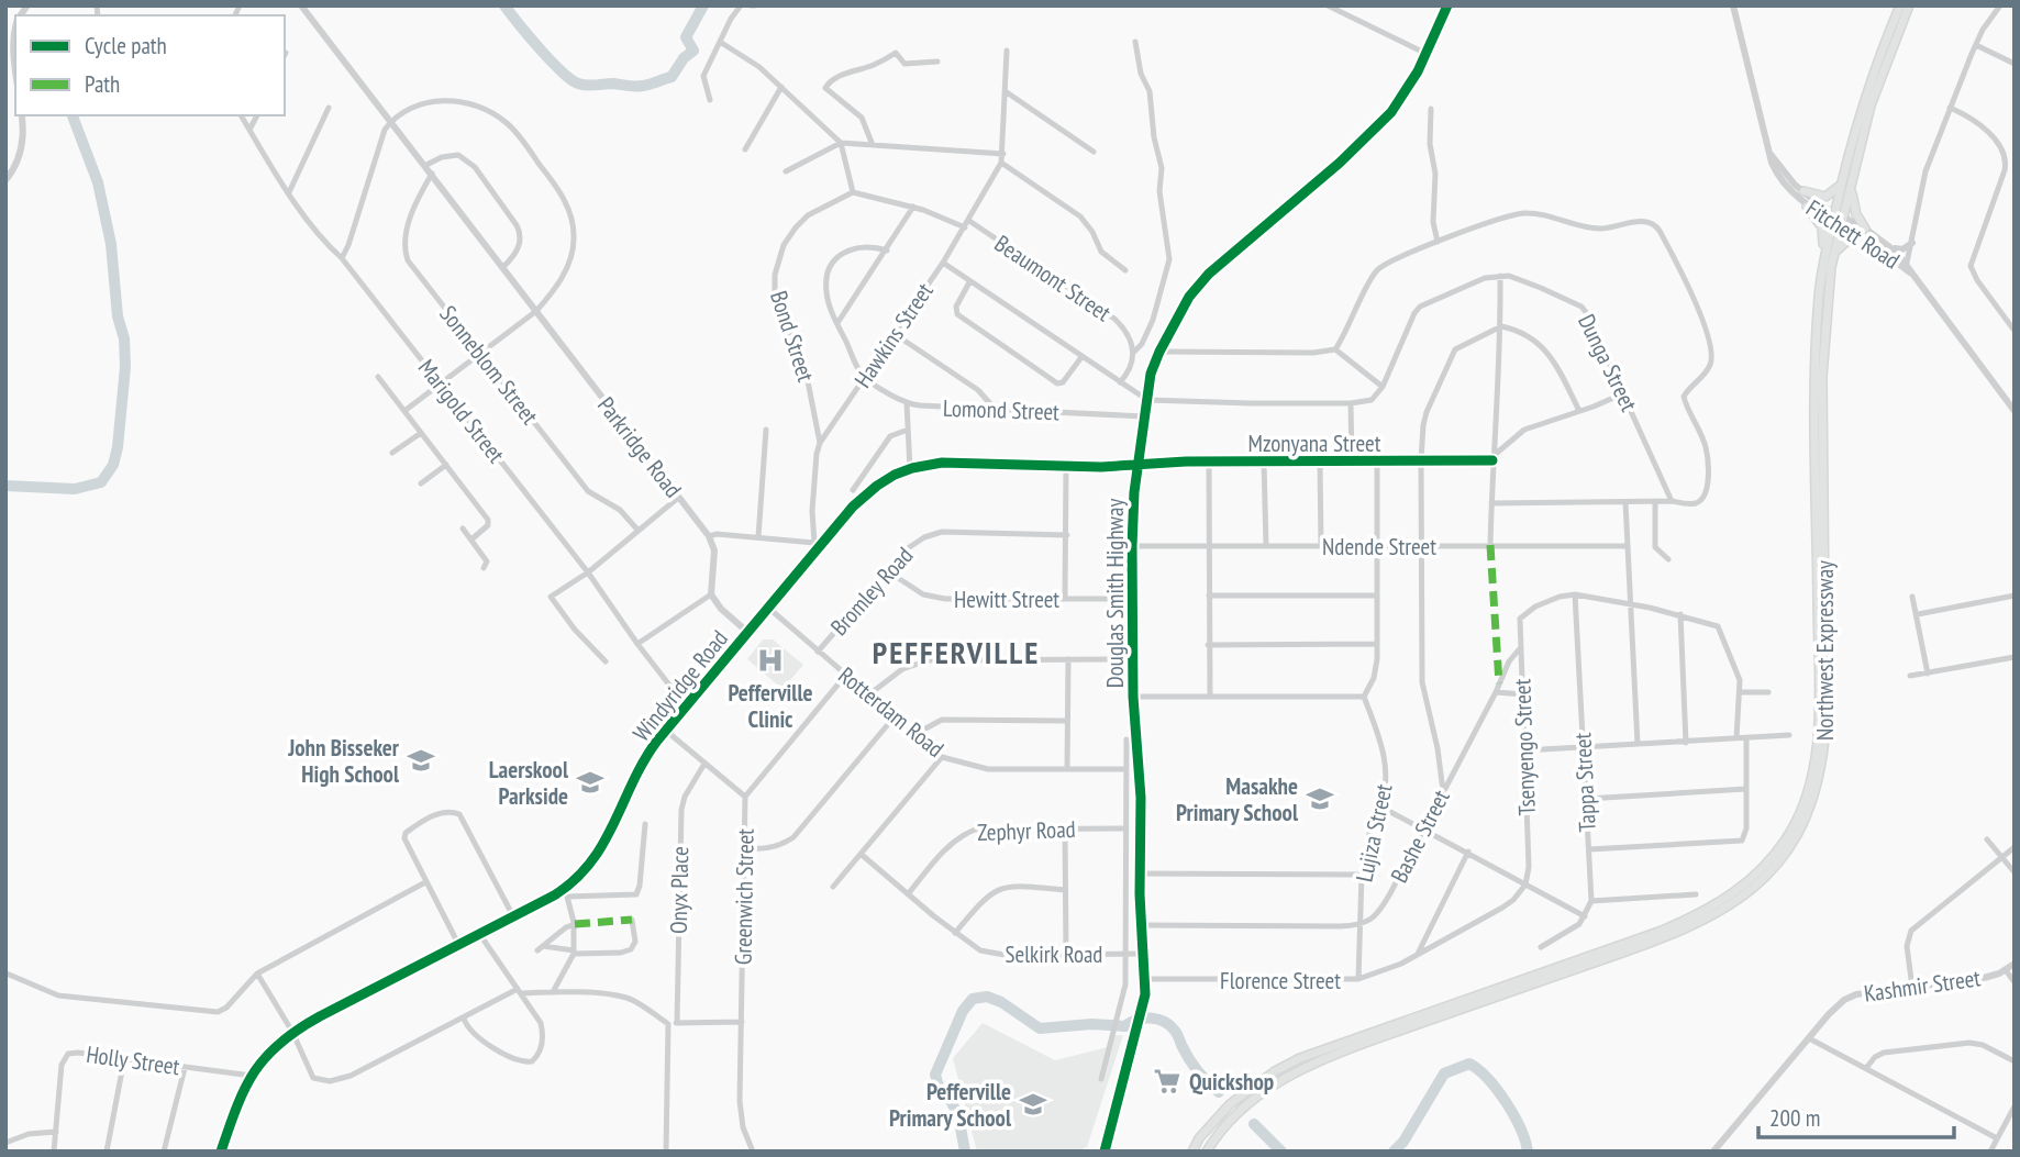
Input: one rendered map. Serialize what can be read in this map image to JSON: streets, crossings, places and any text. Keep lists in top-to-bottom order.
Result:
{
  "streets": {
    "main road": ["Northwest Expressway"],
    "street": [
      "Fitchett Road",
      "Beaumont Street",
      "Hawkins Street",
      "Bond Street",
      "Dunga Street",
      "Sonneblom Street",
      "Lomond Street",
      "Marigold Street",
      "Mzonyana Street",
      "Parkridge Road",
      "Ndende Street",
      "Bromley Road",
      "Douglas Smith Highway",
      "Hewitt Street",
      "Windyridge Road",
      "Rotterdam Road",
      "Tsenyengo Street",
      "Tappa Street",
      "Zephyr Road",
      "Lujiza Street",
      "Bashe Street",
      "Onyx Place",
      "Greenwich Street",
      "Selkirk Road",
      "Florence Street",
      "Kashmir Street",
      "Holly Street"
    ]
  },
  "crossings": [
    ["Fitchett Road", "Northwest Expressway"],
    ["Beaumont Street", "Hawkins Street"],
    ["Hawkins Street", "Bond Street"],
    ["Hawkins Street", "Lomond Street"],
    ["Bond Street", "Windyridge Road"],
    ["Sonneblom Street", "Parkridge Road"],
    ["Lomond Street", "Douglas Smith Highway"],
    ["Marigold Street", "Windyridge Road"],
    ["Mzonyana Street", "Douglas Smith Highway"],
    ["Mzonyana Street", "Windyridge Road"],
    ["Ndende Street", "Douglas Smith Highway"],
    ["Bromley Road", "Hewitt Street"],
    ["Bromley Road", "Rotterdam Road"],
    ["Douglas Smith Highway", "Hewitt Street"],
    ["Douglas Smith Highway", "Windyridge Road"],
    ["Douglas Smith Highway", "Selkirk Road"],
    ["Douglas Smith Highway", "Florence Street"],
    ["Windyridge Road", "Rotterdam Road"],
    ["Windyridge Road", "Holly Street"],
    ["Rotterdam Road", "Greenwich Street"],
    ["Tsenyengo Street", "Tappa Street"],
    ["Tsenyengo Street", "Bashe Street"],
    ["Tsenyengo Street", "Florence Street"],
    ["Zephyr Road", "Selkirk Road"],
    ["Lujiza Street", "Bashe Street"],
    ["Lujiza Street", "Florence Street"]
  ],
  "districts": ["PEFFERVILLE"],
  "places": {
    "hospital": ["Pefferville Clinic"],
    "school or university": [
      "John Bisseker High School",
      "Laerskool Parkside",
      "Masakhe Primary School",
      "Pefferville Primary School"
    ],
    "supermarket": ["Quickshop"]
  },
  "legend": ["Cycle path", "Path"],
  "scale_bar": "200 m"
}
